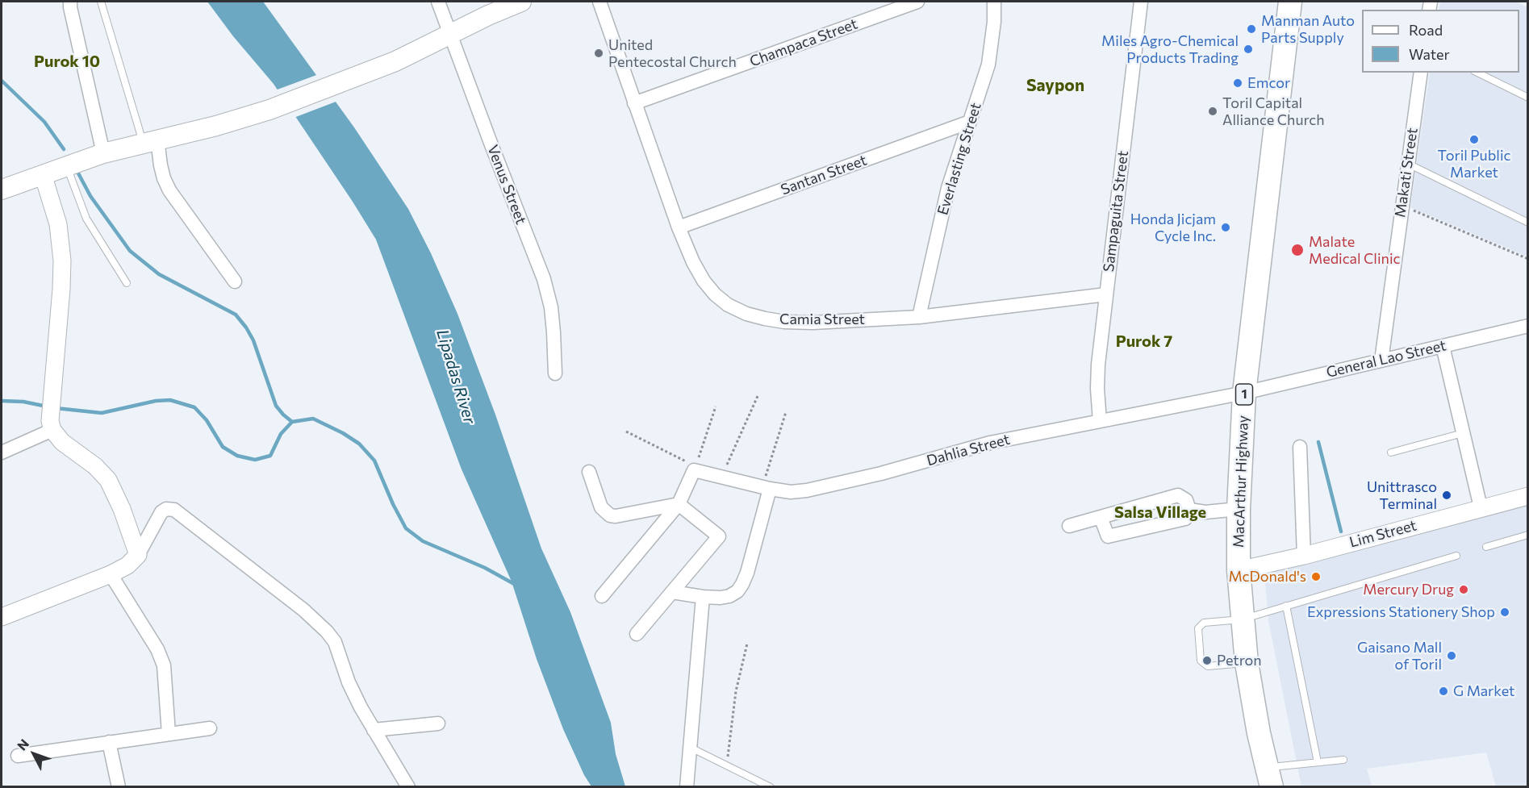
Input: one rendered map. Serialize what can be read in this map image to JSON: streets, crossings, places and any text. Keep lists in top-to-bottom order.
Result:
{
  "streets": {
    "highway": ["1", "MacArthur Highway"],
    "street": [
      "Champaca Street",
      "Everlasting Street",
      "Makati Street",
      "Santan Street",
      "Venus Street",
      "Sampaguita Street",
      "Camia Street",
      "General Lao Street",
      "Dahlia Street",
      "Lim Street"
    ]
  },
  "crossings": [
    ["Champaca Street", "Camia Street"],
    ["Everlasting Street", "Santan Street"],
    ["Everlasting Street", "Camia Street"],
    ["Makati Street", "General Lao Street"],
    ["Santan Street", "Camia Street"],
    ["Sampaguita Street", "Camia Street"],
    ["Sampaguita Street", "Dahlia Street"],
    ["General Lao Street", "Dahlia Street"],
    ["General Lao Street", "MacArthur Highway"],
    ["Dahlia Street", "MacArthur Highway"],
    ["MacArthur Highway", "Lim Street"]
  ],
  "districts": [
    "Purok 10",
    "Saypon",
    "Purok 7",
    "Salsa Village"
  ],
  "water": ["Lipadas River"],
  "places": [
    "Manman Auto Parts Supply",
    "Miles Agro-Chemical Products Trading",
    "United Pentecostal Church",
    "Emcor",
    "Toril Capital Alliance Church",
    "Toril Public Market",
    "Honda Jicjam Cycle Inc.",
    "Malate Medical Clinic",
    "Unittrasco Terminal",
    "McDonald's",
    "Mercury Drug",
    "Expressions Stationery Shop",
    "Gaisano Mall of Toril",
    "Petron",
    "G Market"
  ],
  "legend": ["Road", "Water"],
  "north": "top left"
}
